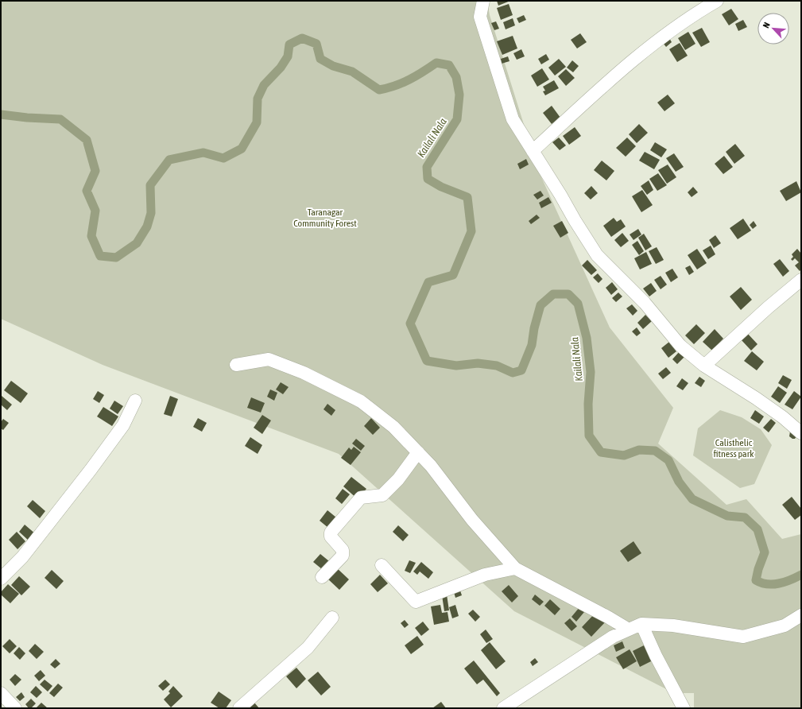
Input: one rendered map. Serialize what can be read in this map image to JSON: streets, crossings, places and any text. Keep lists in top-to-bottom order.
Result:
{
  "water": ["Kailali Nala"],
  "parks": ["Taranagar Community Forest", "Calisthelic fitness park"],
  "north": "top left"
}
